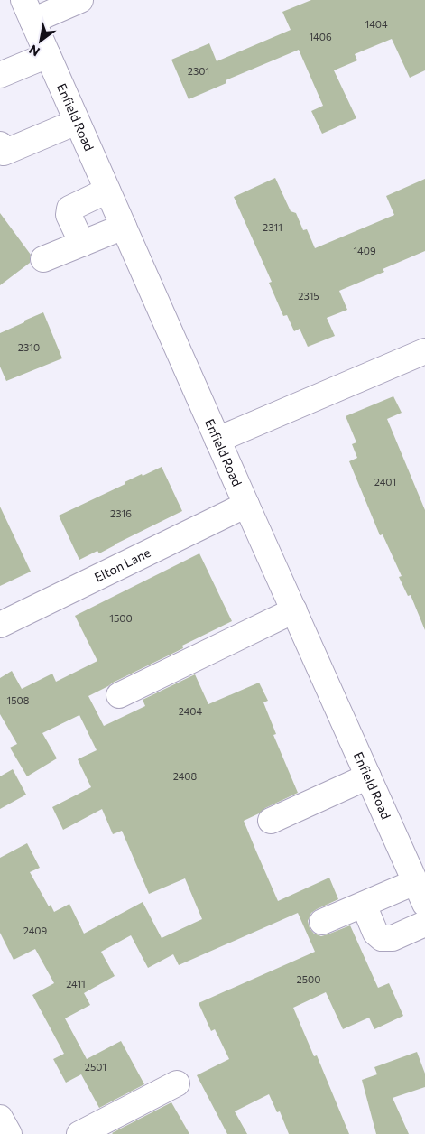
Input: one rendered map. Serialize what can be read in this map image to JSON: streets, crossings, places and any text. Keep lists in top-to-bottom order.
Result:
{
  "streets": {
    "street": ["Enfield Road", "Elton Lane"]
  },
  "crossings": [
    ["Enfield Road", "Elton Lane"]
  ],
  "house_numbers": [
    "1404",
    "1406",
    "2301",
    "2311",
    "1409",
    "2315",
    "2310",
    "2401",
    "2316",
    "1500",
    "1508",
    "2404",
    "2408",
    "2409",
    "2500",
    "2411",
    "2501"
  ],
  "north": "bottom left"
}
